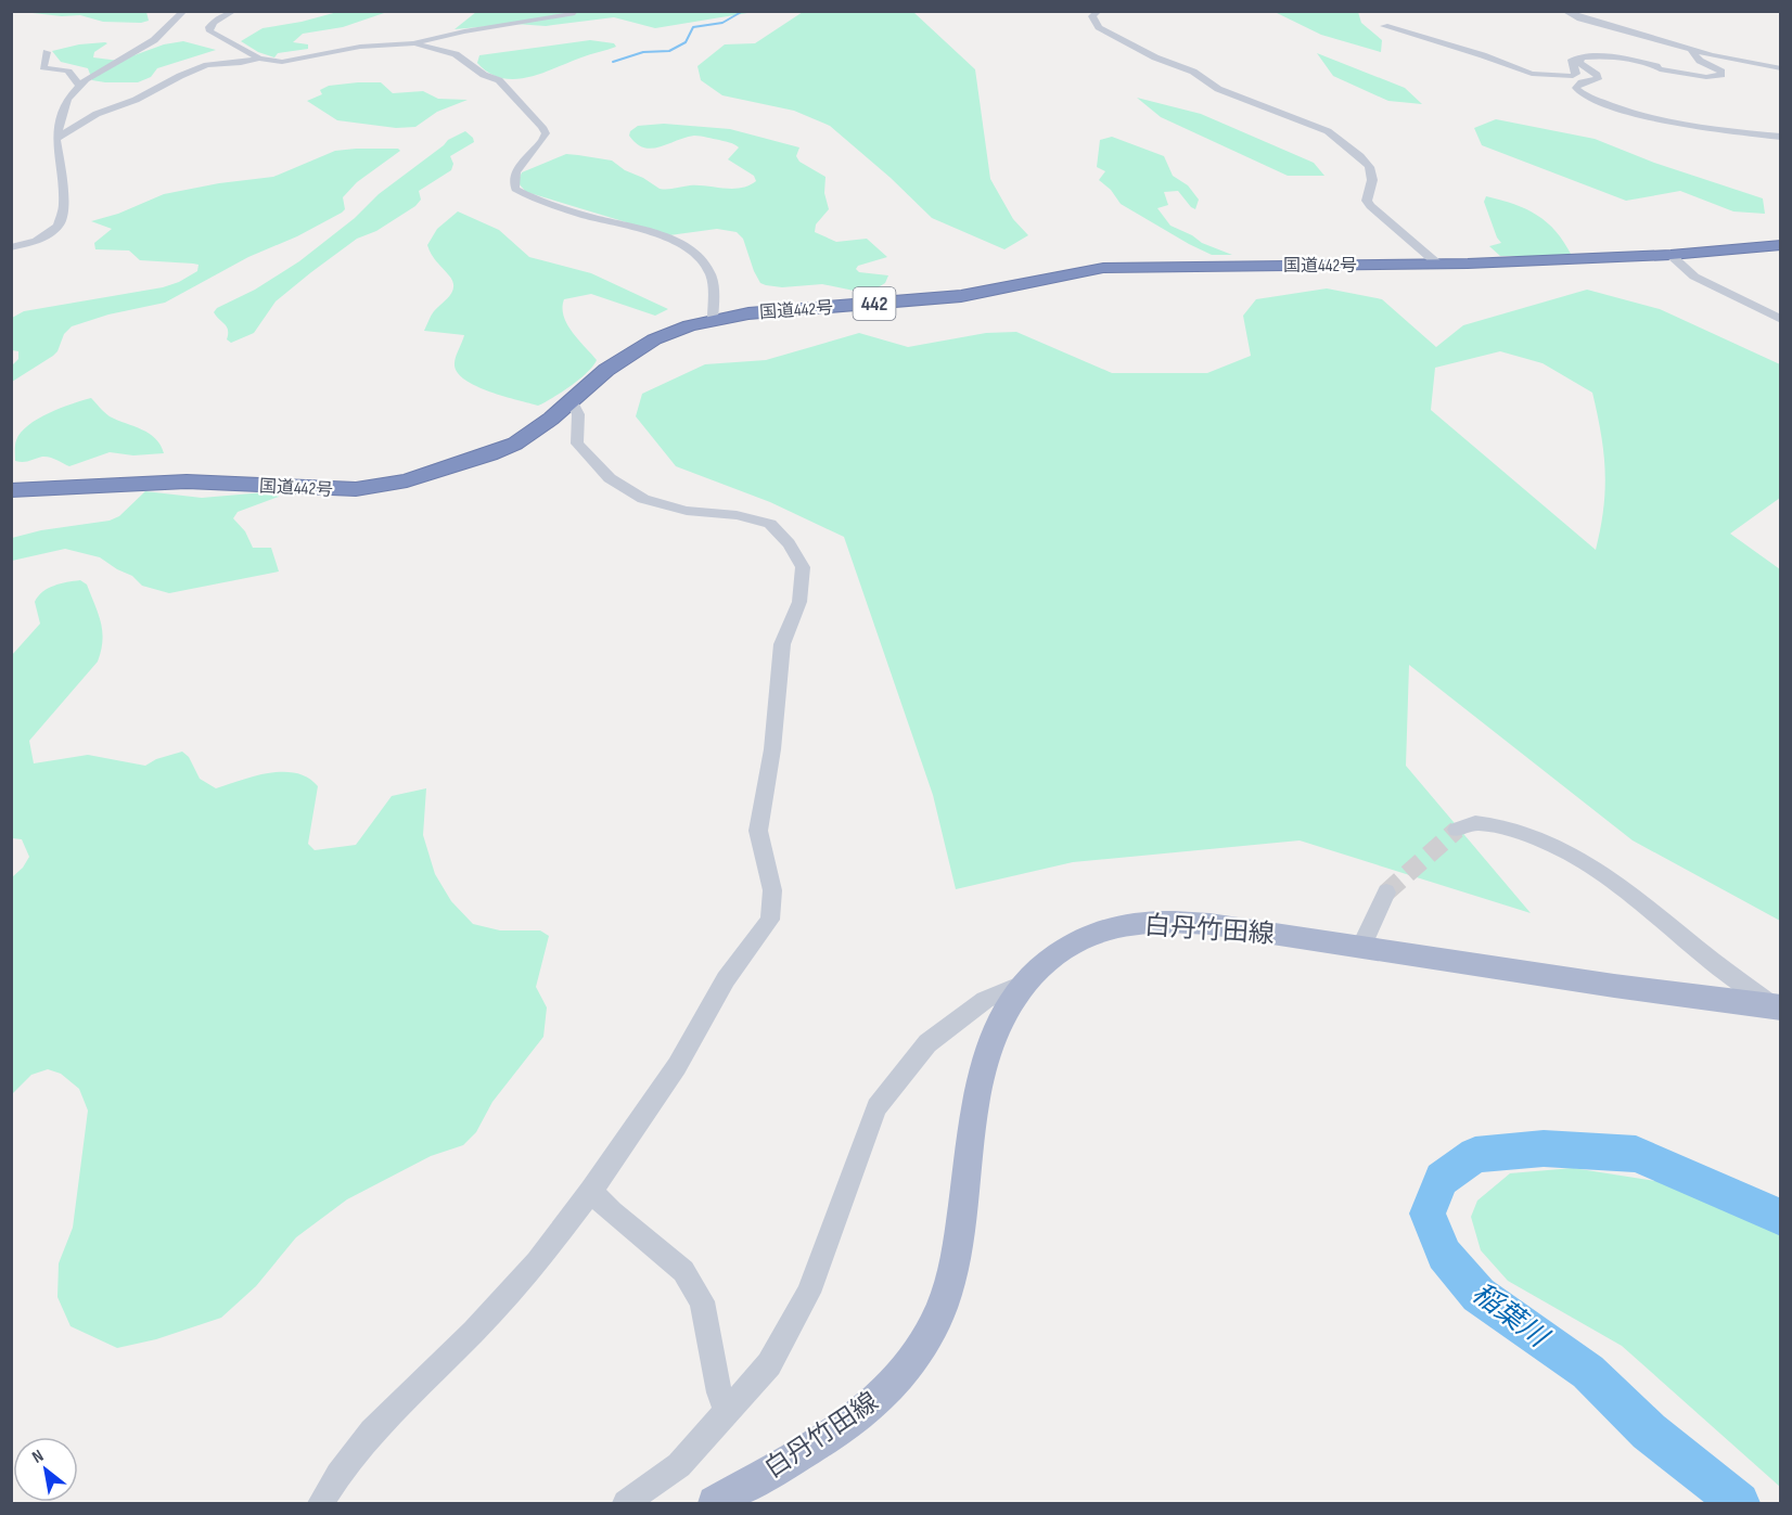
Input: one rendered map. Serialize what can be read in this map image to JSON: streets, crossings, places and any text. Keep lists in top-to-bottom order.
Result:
{
  "streets": {
    "highway": ["国道442号", "442"],
    "main road": ["白丹竹田線"]
  },
  "water": ["稲葉川"],
  "north": "top left"
}
